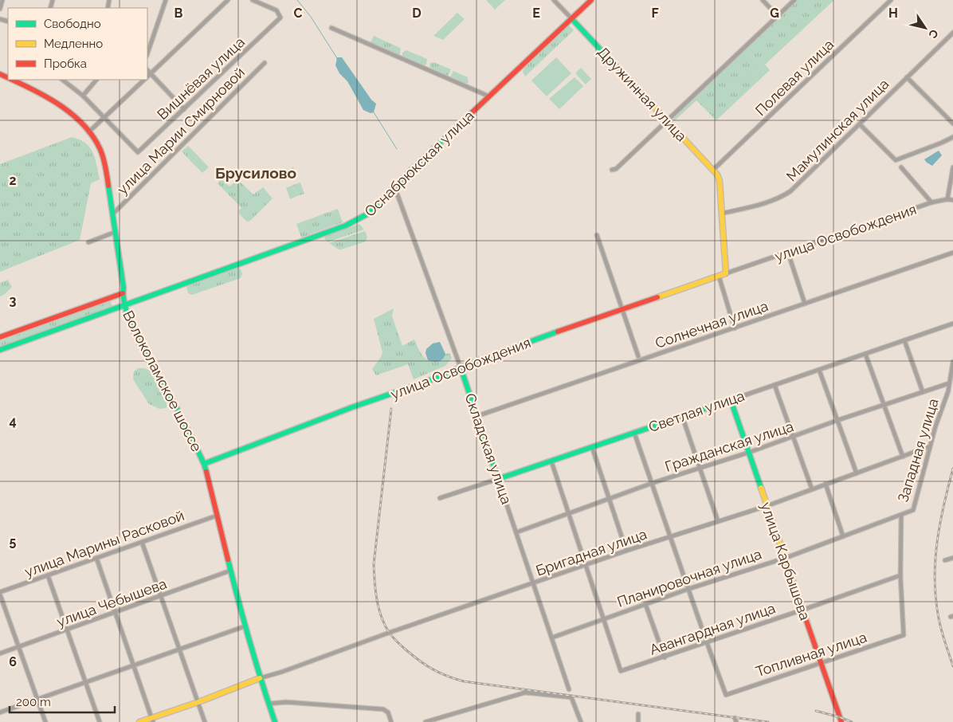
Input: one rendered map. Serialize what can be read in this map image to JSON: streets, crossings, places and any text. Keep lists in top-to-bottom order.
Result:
{
  "streets": {
    "street": [
      "Полевая улица",
      "Вишнёвая улица",
      "Дружинная улица",
      "Мамулинская улица",
      "улица Марии Смирновой",
      "Оснабрюкская улица",
      "улица Освобождения",
      "Солнечная улица",
      "Волоколамское шоссе",
      "Светлая улица",
      "Гражданская улица",
      "Складская улица",
      "Западная улица",
      "улица Марины Расковой",
      "Бригадная улица",
      "улица Карбышева",
      "Планировочная улица",
      "улица Чебышева",
      "Авангардная улица",
      "Топливная улица"
    ]
  },
  "crossings": [
    ["Полевая улица", "Дружинная улица"],
    ["Дружинная улица", "Оснабрюкская улица"],
    ["улица Марии Смирновой", "Волоколамское шоссе"],
    ["Оснабрюкская улица", "Волоколамское шоссе"],
    ["Оснабрюкская улица", "Складская улица"],
    ["улица Освобождения", "Волоколамское шоссе"],
    ["улица Освобождения", "Складская улица"],
    ["Солнечная улица", "Складская улица"],
    ["Волоколамское шоссе", "улица Марины Расковой"],
    ["Волоколамское шоссе", "Бригадная улица"],
    ["Волоколамское шоссе", "улица Чебышева"],
    ["Светлая улица", "Складская улица"],
    ["Светлая улица", "улица Карбышева"],
    ["Гражданская улица", "Складская улица"],
    ["Гражданская улица", "Западная улица"],
    ["Гражданская улица", "улица Карбышева"],
    ["Складская улица", "Бригадная улица"],
    ["Складская улица", "Планировочная улица"],
    ["Западная улица", "Бригадная улица"],
    ["Западная улица", "Планировочная улица"],
    ["Западная улица", "Авангардная улица"],
    ["Западная улица", "Топливная улица"],
    ["Бригадная улица", "улица Карбышева"],
    ["улица Карбышева", "Планировочная улица"],
    ["улица Карбышева", "Авангардная улица"],
    ["улица Карбышева", "Топливная улица"],
    ["Планировочная улица", "Авангардная улица"],
    ["Авангардная улица", "Топливная улица"]
  ],
  "districts": ["Брусилово"],
  "legend": ["Свободно", "Медленно", "Пробка"],
  "scale_bar": "200 m",
  "north": "bottom right",
  "grid": {
    "columns": [
      "B",
      "C",
      "D",
      "E",
      "F",
      "G",
      "H"
    ],
    "rows": [
      "2",
      "3",
      "4",
      "5",
      "6"
    ]
  }
}
